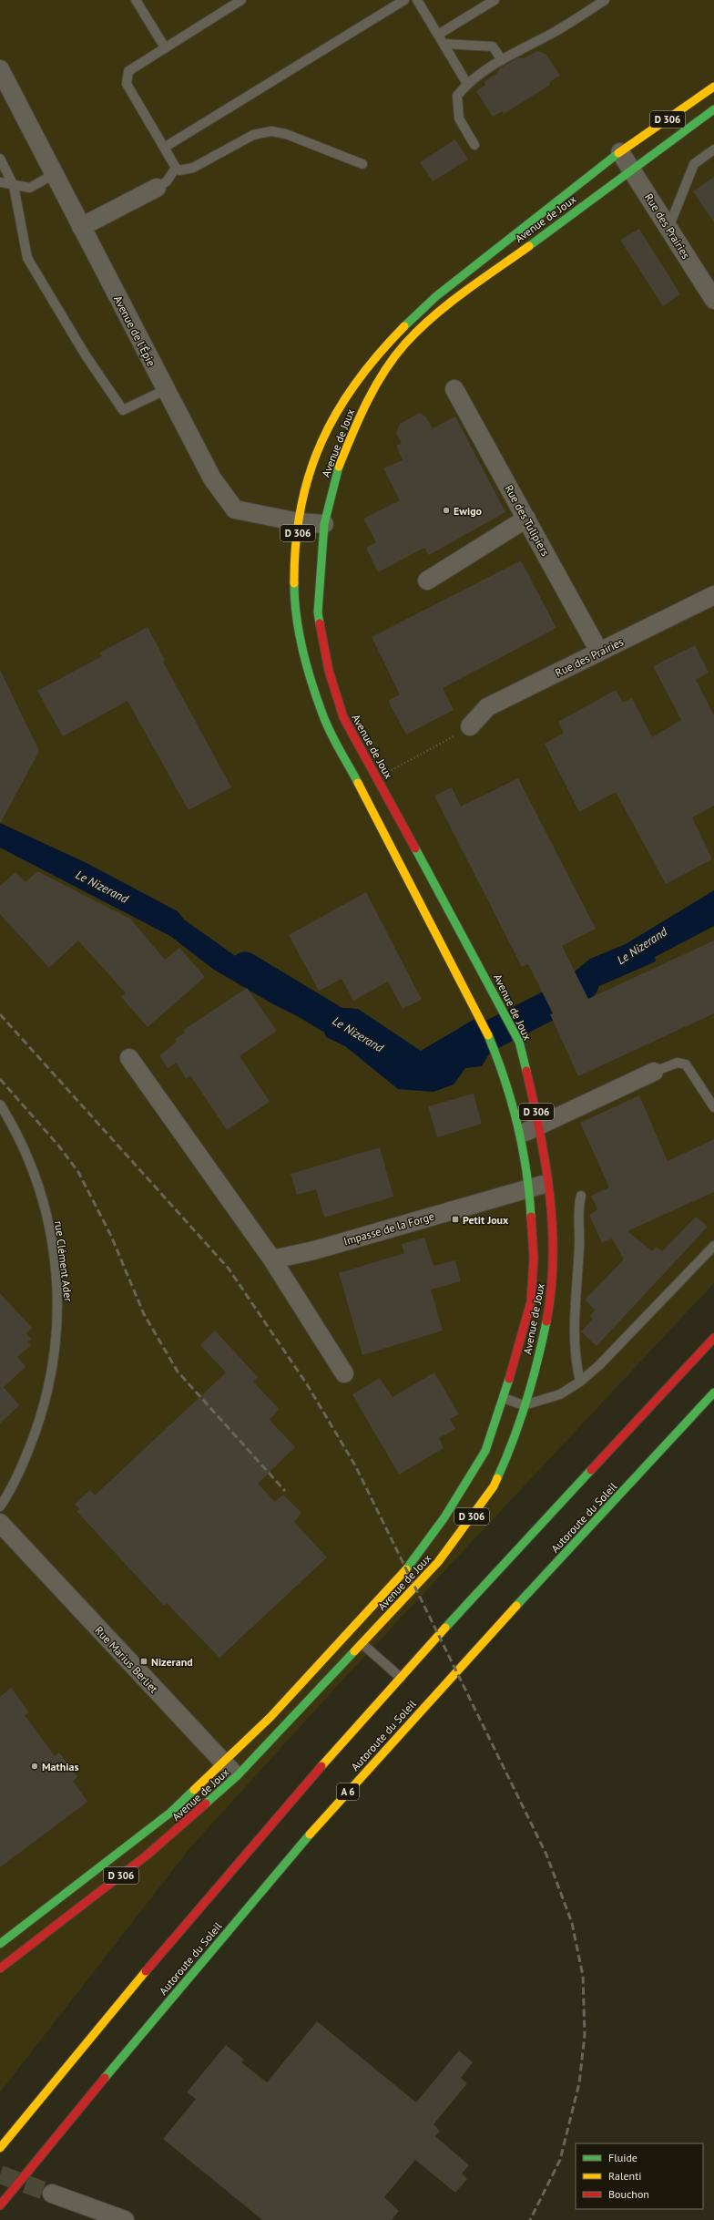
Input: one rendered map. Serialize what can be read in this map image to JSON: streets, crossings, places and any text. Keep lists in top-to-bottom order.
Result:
{
  "streets": {
    "main road": [
      "D 306",
      "Avenue de Joux",
      "Autoroute du Soleil",
      "A 6"
    ],
    "street": [
      "Rue des Prairies",
      "Avenue de l'Épie",
      "Rue des Tulipiers",
      "Impasse de la Forge",
      "Rue Marius Berliet"
    ],
    "lane": ["rue Clément Ader"]
  },
  "crossings": [
    ["Avenue de Joux", "Rue des Prairies"],
    ["Avenue de Joux", "Avenue de l'Épie"],
    ["Avenue de Joux", "Impasse de la Forge"],
    ["Avenue de Joux", "Rue Marius Berliet"],
    ["Rue des Prairies", "Rue des Tulipiers"]
  ],
  "water": ["Le Nizerand"],
  "places": {
    "other": ["Ewigo", "Mathias"],
    "transit": ["Petit Joux", "Nizerand"]
  },
  "legend": ["Fluide", "Ralenti", "Bouchon"]
}
